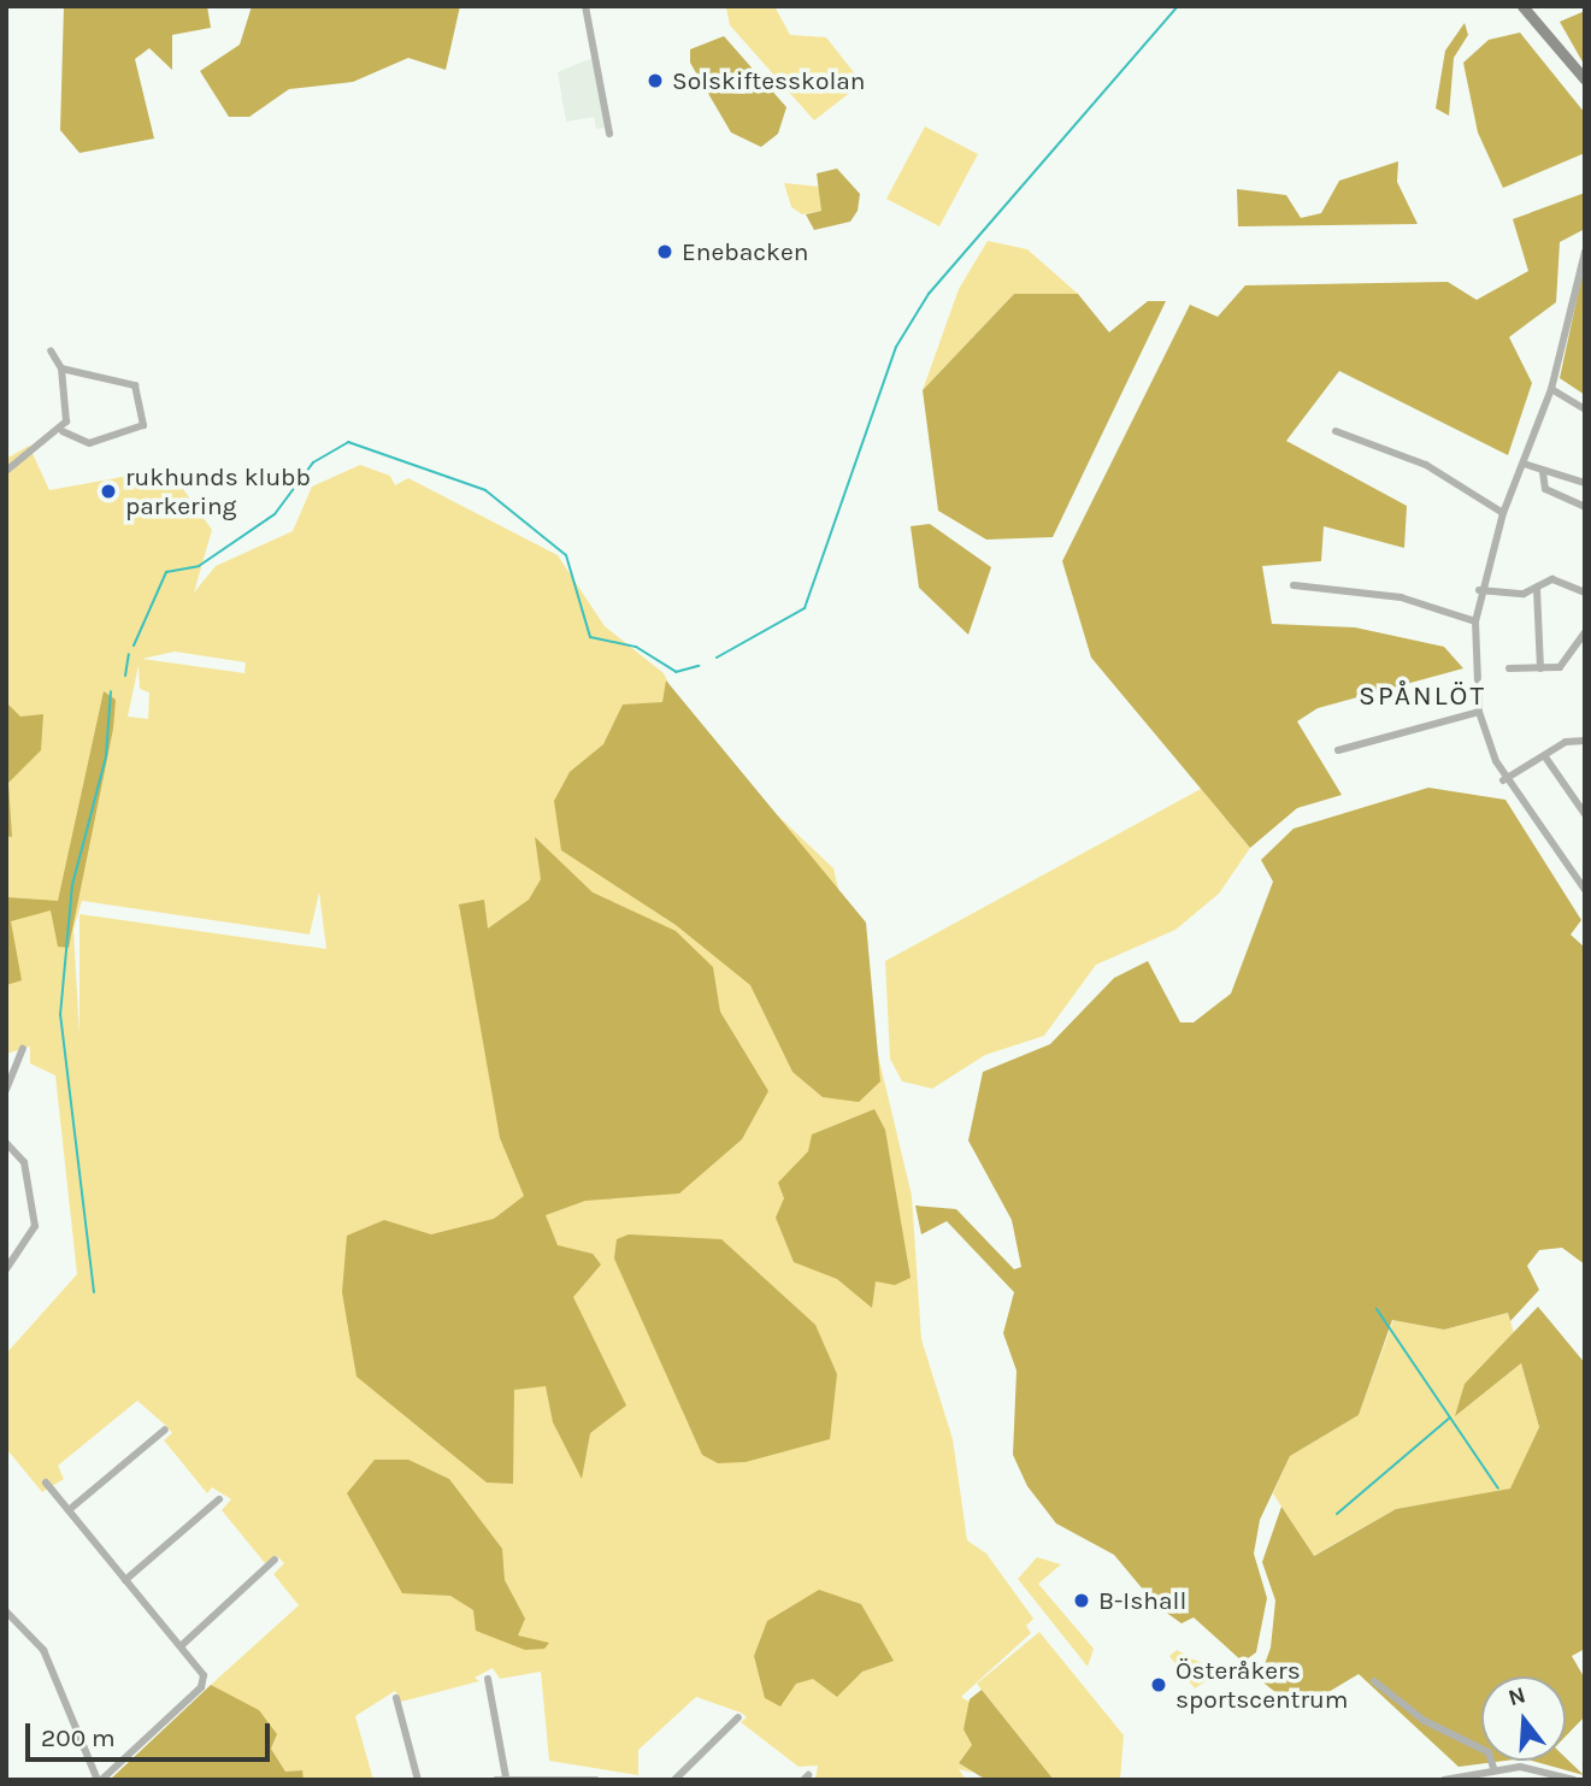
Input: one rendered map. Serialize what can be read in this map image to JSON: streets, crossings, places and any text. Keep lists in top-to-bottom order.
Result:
{
  "districts": ["SPÅNLÖT"],
  "places": [
    "Solskiftesskolan",
    "Enebacken",
    "rukhunds klubb parkering",
    "B-Ishall",
    "Österåkers sportscentrum"
  ],
  "scale_bar": "200 m",
  "north": "top"
}
